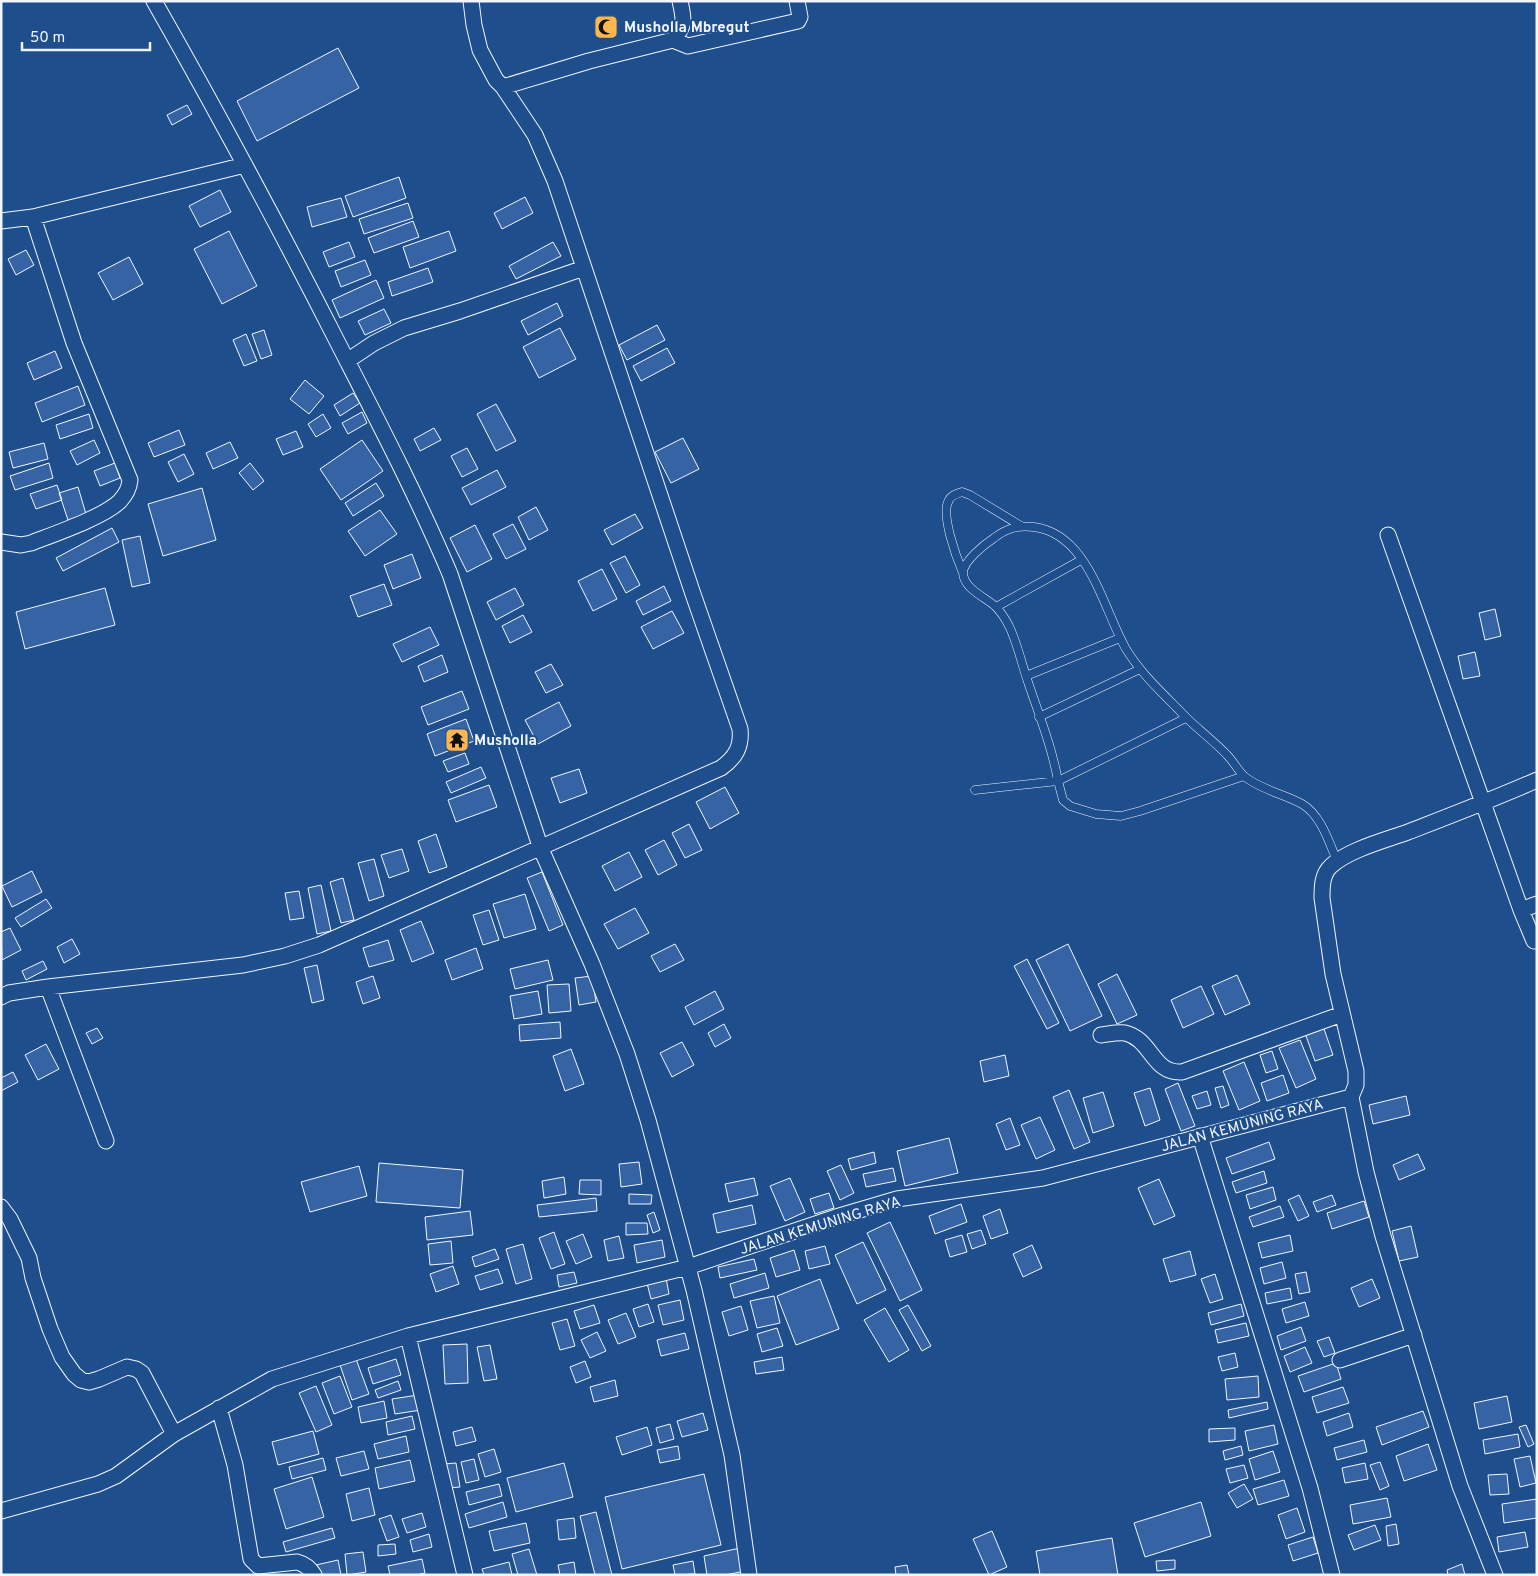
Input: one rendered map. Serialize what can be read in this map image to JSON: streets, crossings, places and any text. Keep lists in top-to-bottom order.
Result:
{
  "streets": {
    "street": ["JALAN KEMUNING RAYA"]
  },
  "places": {
    "mosque": ["Musholla Mbregut"],
    "temple": ["Musholla"]
  },
  "scale_bar": "50 m"
}
